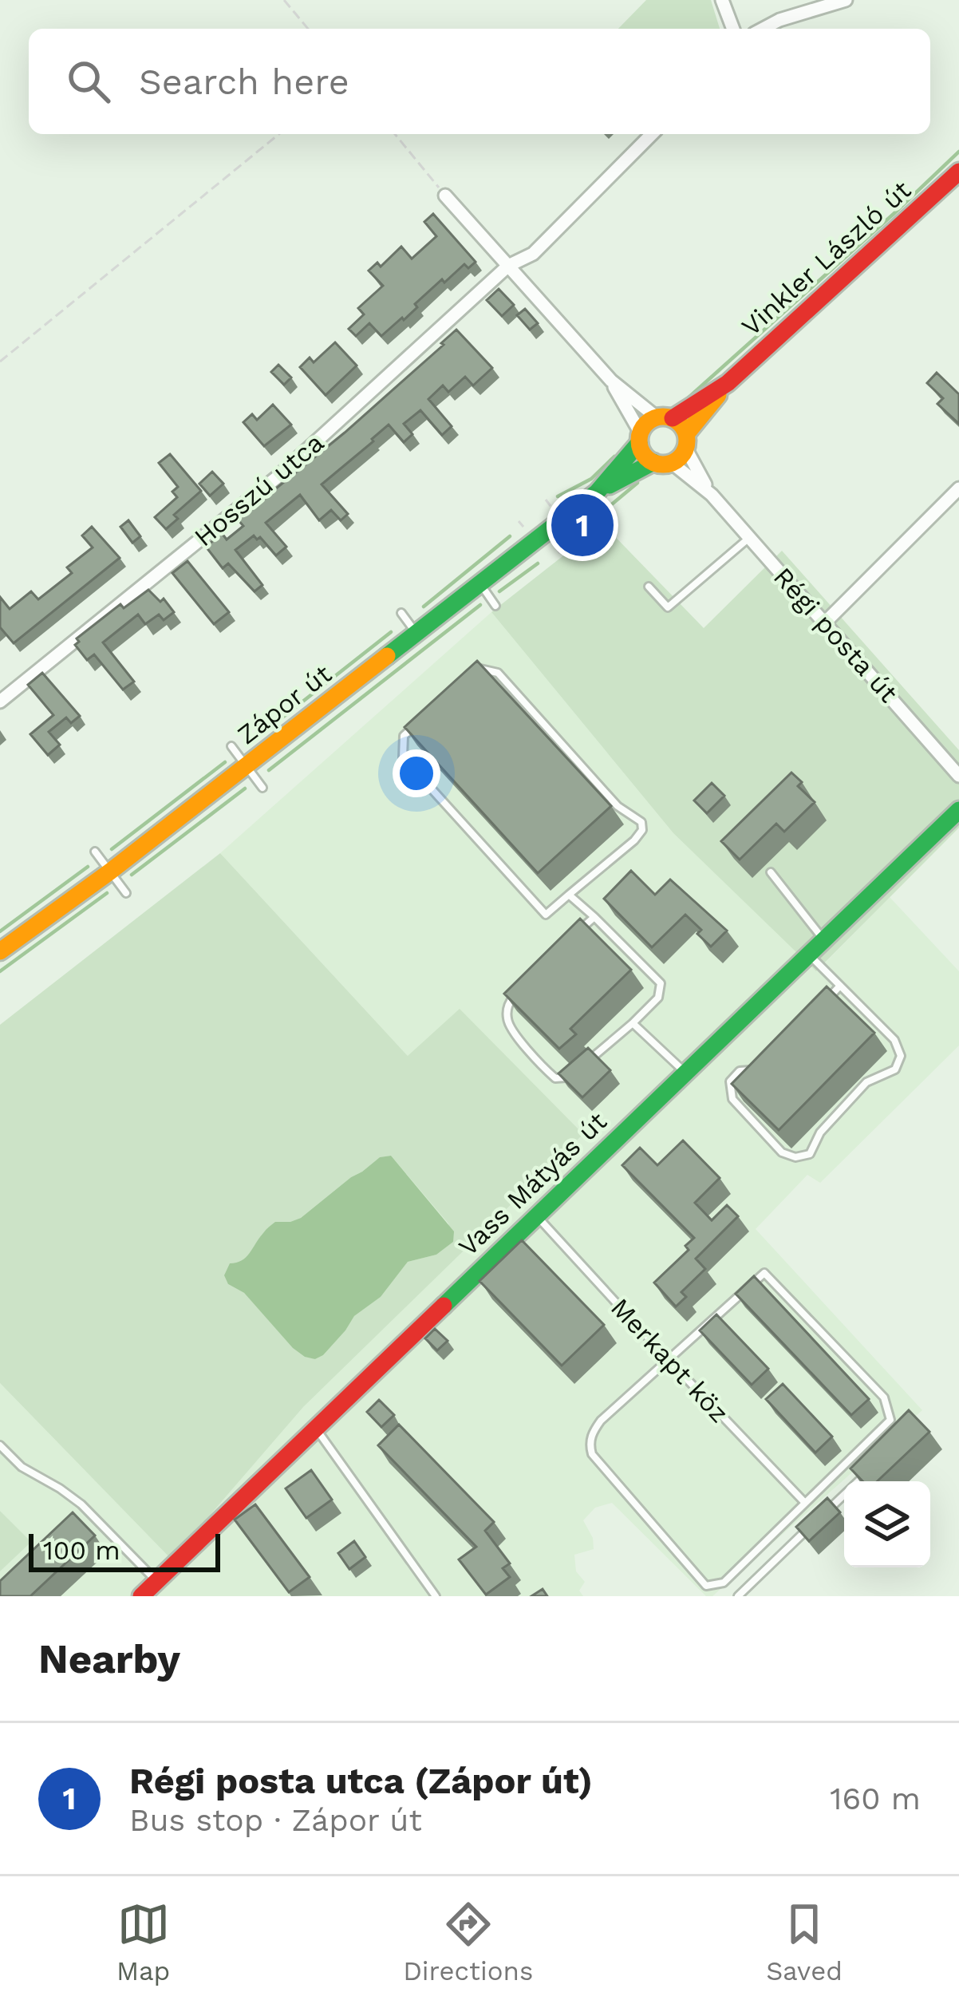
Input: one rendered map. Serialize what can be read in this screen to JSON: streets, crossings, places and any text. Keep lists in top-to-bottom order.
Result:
{
  "streets": {
    "street": [
      "Vinkler László út",
      "Hosszú utca",
      "Régi posta út",
      "Zápor út",
      "Vass Mátyás út"
    ],
    "lane": ["Merkapt köz"]
  },
  "crossings": [
    ["Vinkler László út", "Régi posta út"],
    ["Vinkler László út", "Zápor út"],
    ["Régi posta út", "Zápor út"],
    ["Vass Mátyás út", "Merkapt köz"]
  ],
  "scale_bar": "100 m",
  "page": {
    "search": "Search here",
    "pins": "1",
    "scale": "100 m",
    "heading": "Nearby",
    "list": [
      {
        "mark": "1",
        "name": "Régi posta utca (Zápor út)",
        "note": "Bus stop · Zápor út",
        "value": "160 m"
      }
    ],
    "nav": ["Map", "Directions", "Saved"]
  }
}
